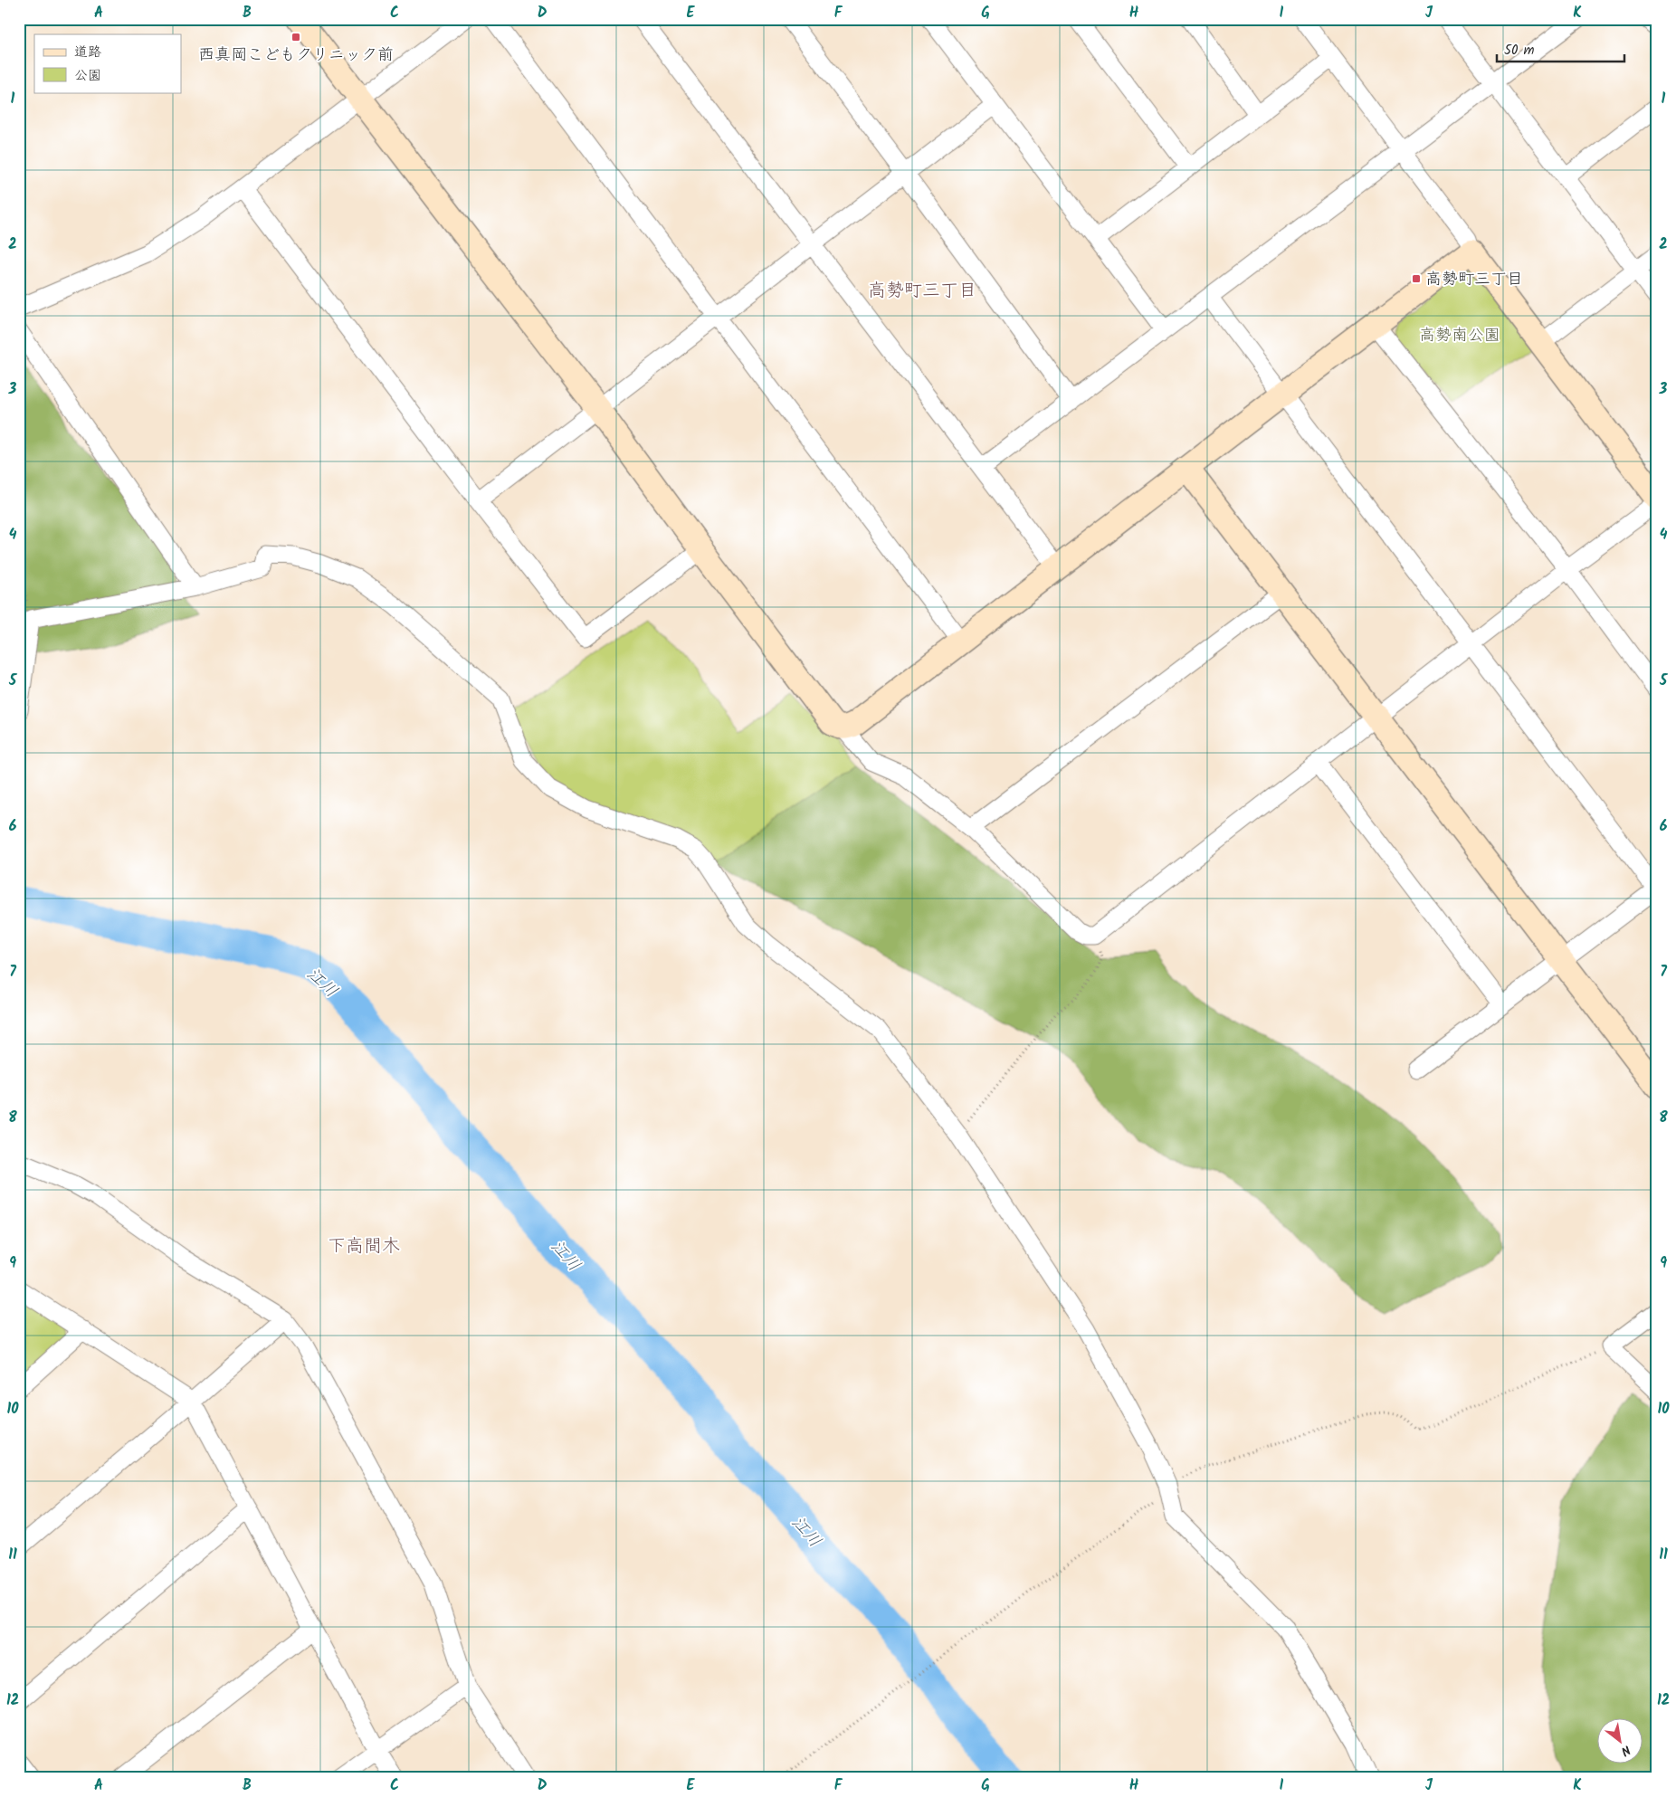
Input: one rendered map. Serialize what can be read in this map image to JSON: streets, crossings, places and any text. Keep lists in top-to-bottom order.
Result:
{
  "districts": ["高勢町三丁目", "下高間木"],
  "water": ["江川"],
  "parks": ["高勢南公園"],
  "places": {
    "transit": ["西真岡こどもクリニック前", "高勢町三丁目"]
  },
  "legend": ["道路", "公園"],
  "scale_bar": "50 m",
  "north": "bottom right",
  "grid": {
    "columns": [
      "A",
      "B",
      "C",
      "D",
      "E",
      "F",
      "G",
      "H",
      "I",
      "J",
      "K"
    ],
    "rows": [
      "1",
      "2",
      "3",
      "4",
      "5",
      "6",
      "7",
      "8",
      "9",
      "10",
      "11",
      "12"
    ]
  }
}
